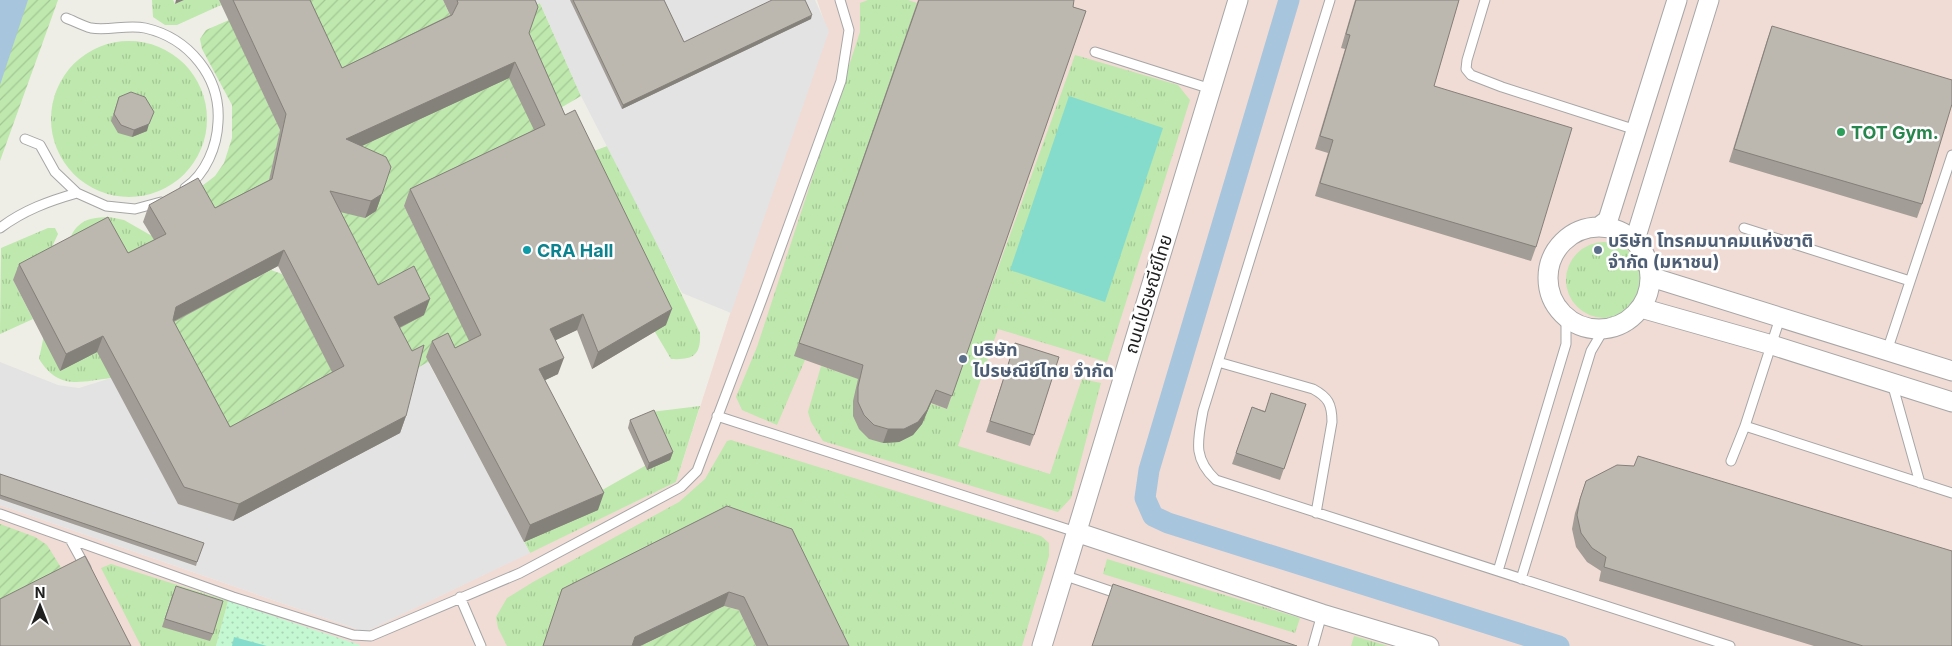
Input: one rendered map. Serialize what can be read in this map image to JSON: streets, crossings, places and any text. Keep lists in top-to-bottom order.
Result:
{
  "streets": {
    "street": ["ถนนไปรษณีย์ไทย"]
  },
  "places": [
    "TOT Gym.",
    "CRA Hall",
    "บริษัท โทรคมนาคมแห่งชาติ จำกัด (มหาชน)",
    "บริษัท ไปรษณีย์ไทย จำกัด"
  ],
  "north": "top"
}
